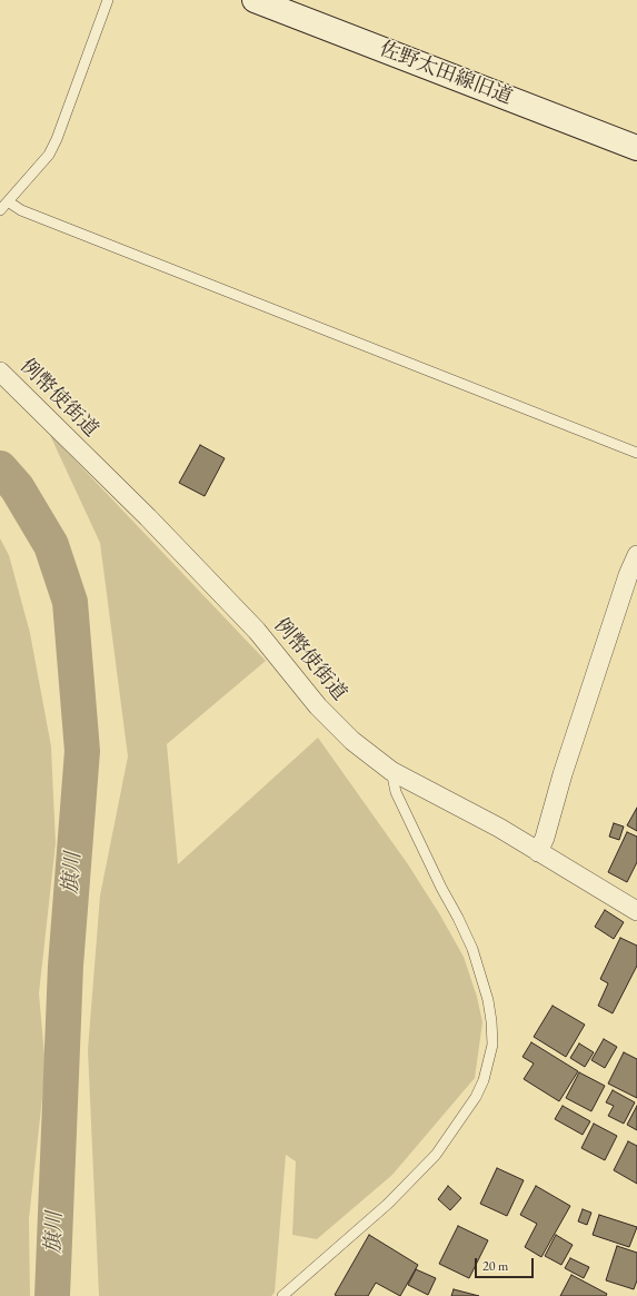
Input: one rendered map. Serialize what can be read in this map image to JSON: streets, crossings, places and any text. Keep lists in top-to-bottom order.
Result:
{
  "streets": {
    "street": ["佐野太田線旧道", "例幣使街道"]
  },
  "water": ["旗川"],
  "scale_bar": "20 m"
}
